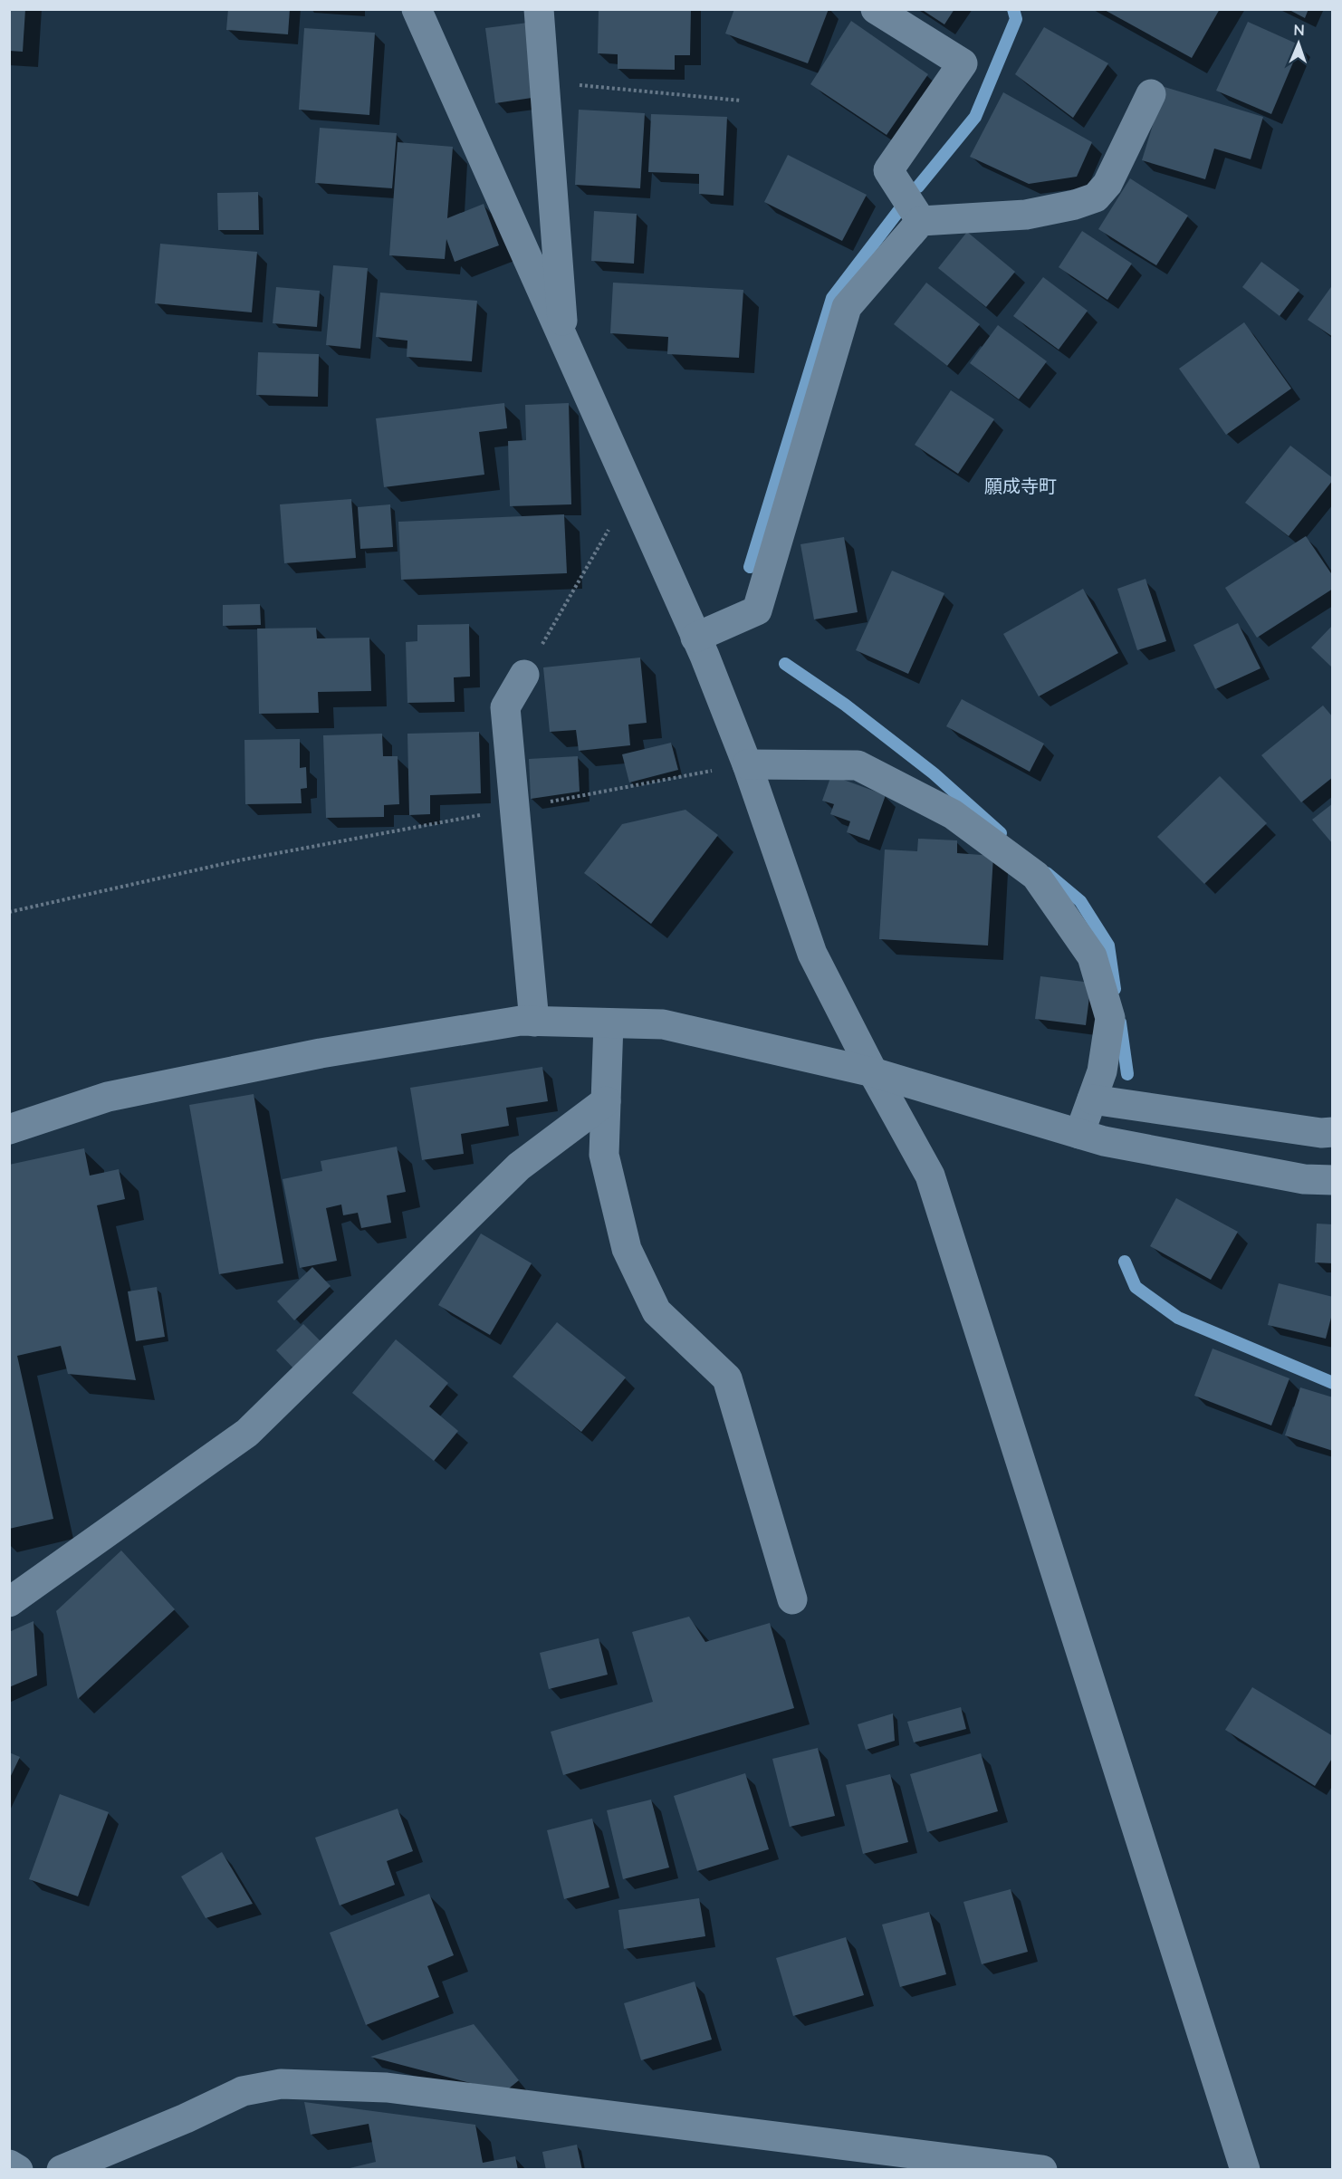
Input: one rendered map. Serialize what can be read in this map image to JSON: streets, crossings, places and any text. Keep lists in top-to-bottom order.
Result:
{
  "districts": ["願成寺町"],
  "north": "top"
}
